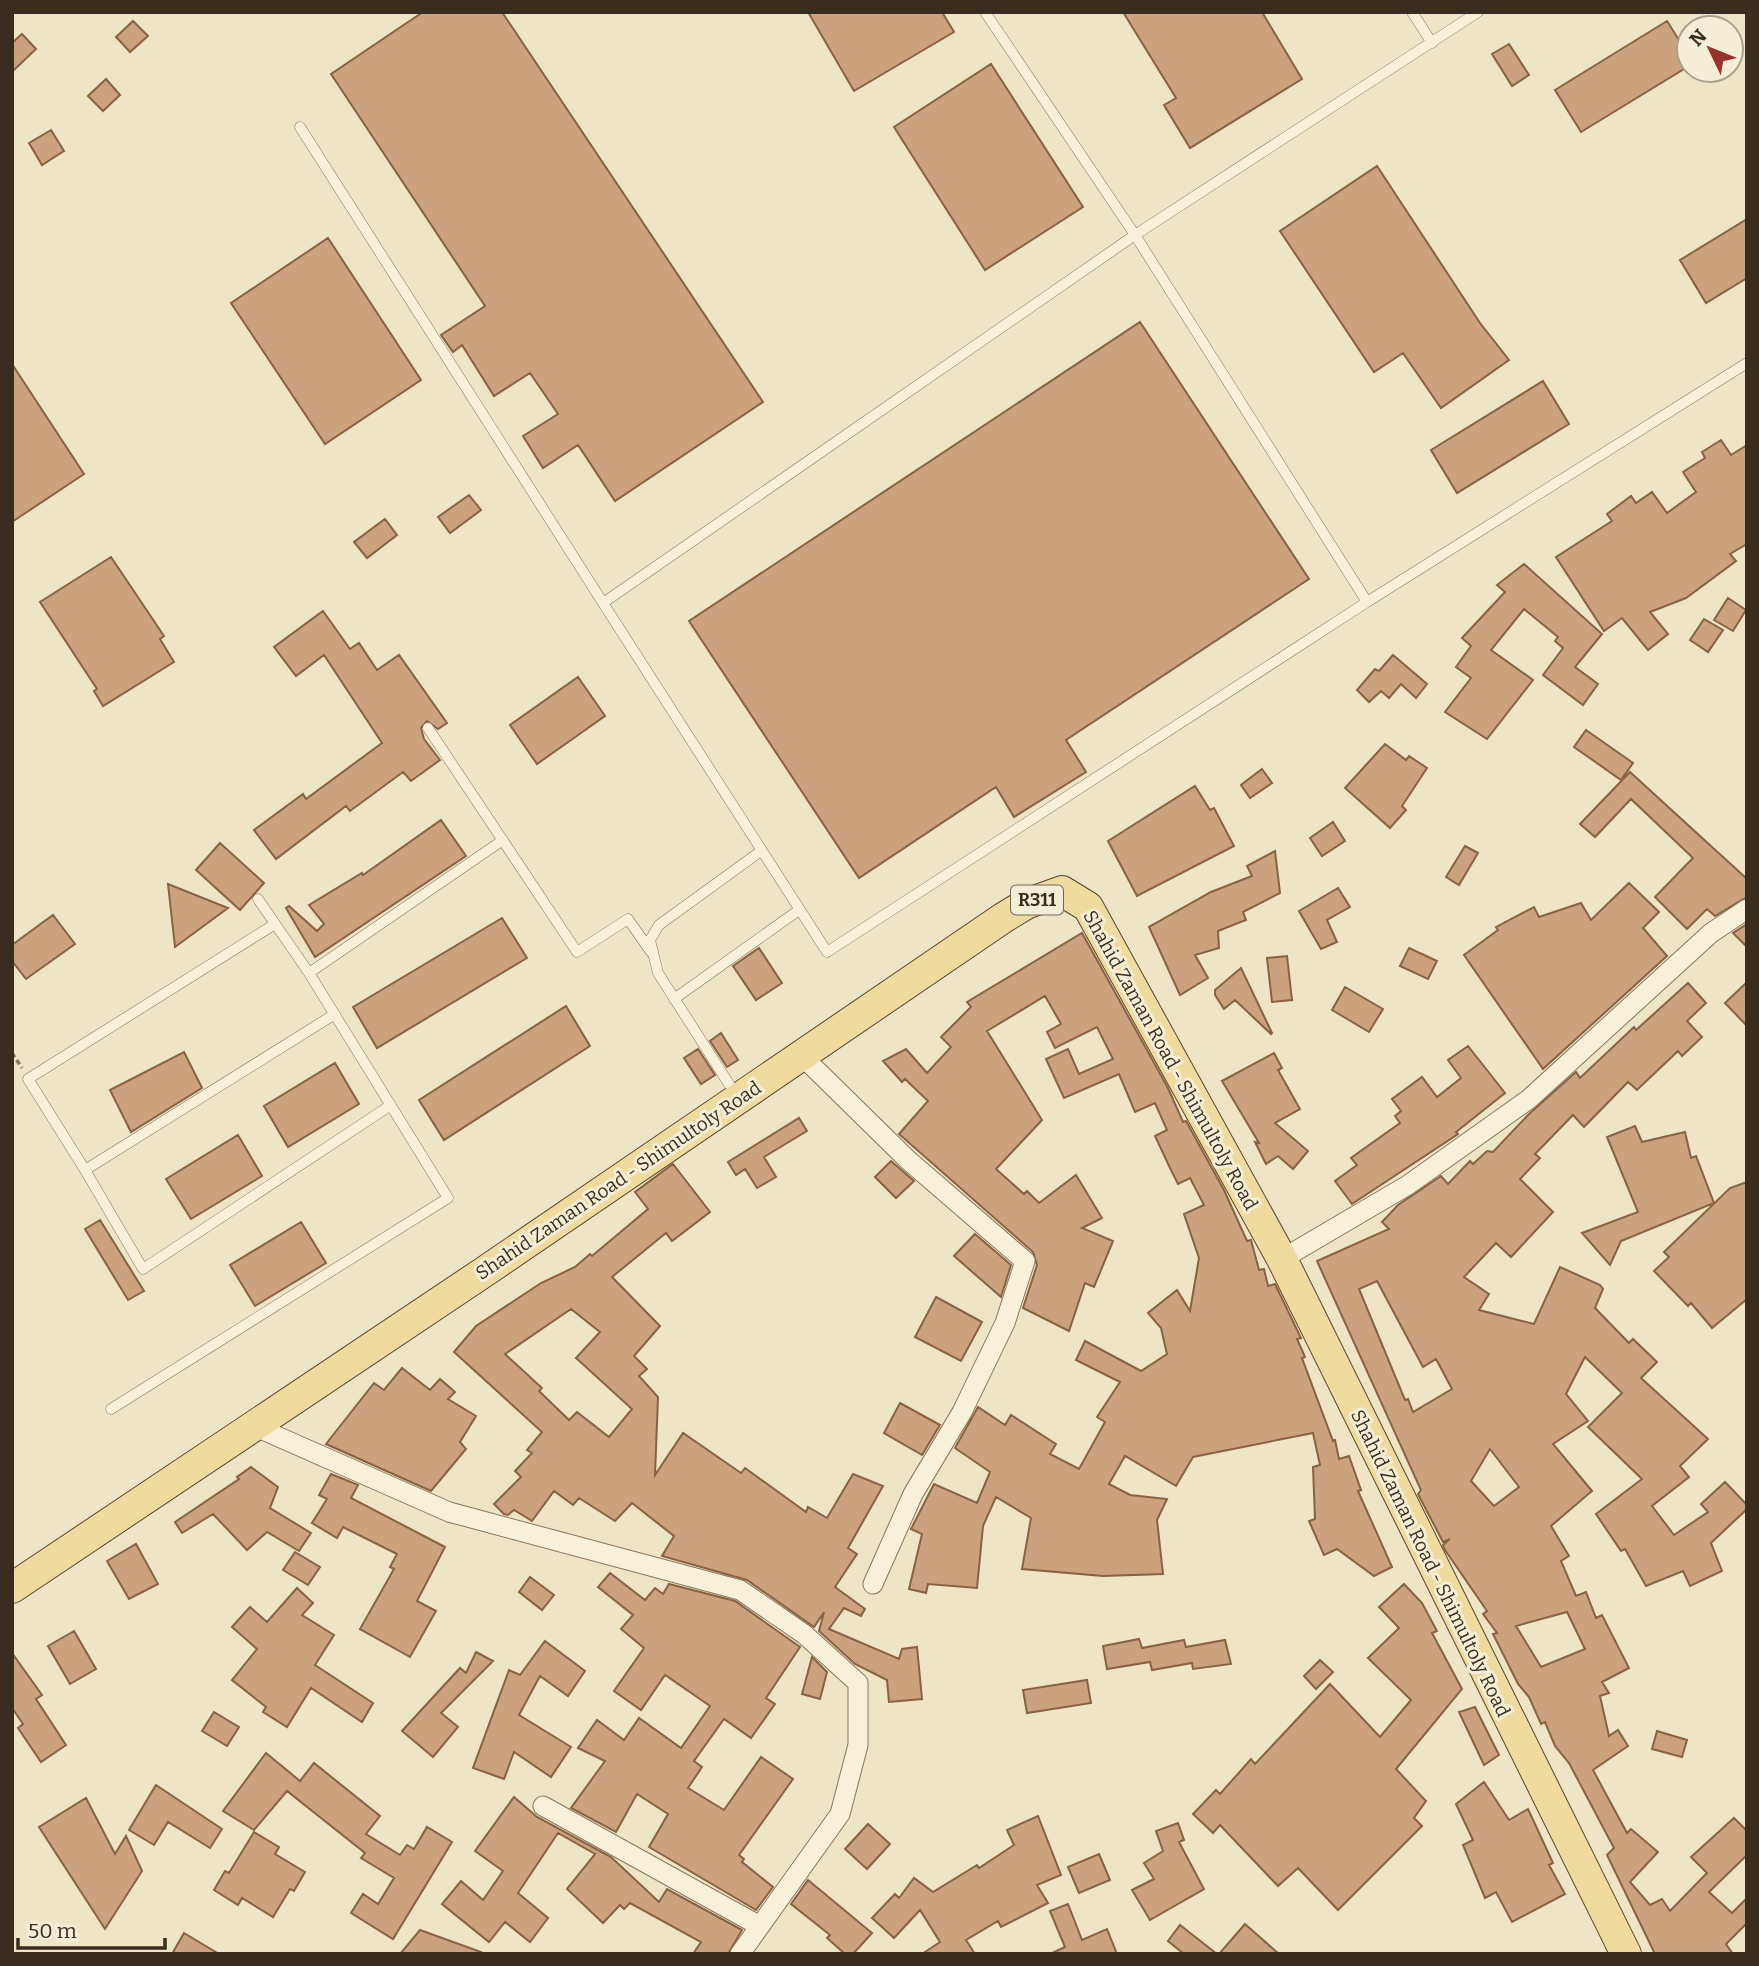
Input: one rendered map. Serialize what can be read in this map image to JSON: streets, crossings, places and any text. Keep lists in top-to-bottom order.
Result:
{
  "streets": {
    "main road": ["R311", "Shahid Zaman Road - Shimultoly Road"]
  },
  "scale_bar": "50 m",
  "north": "top left"
}
